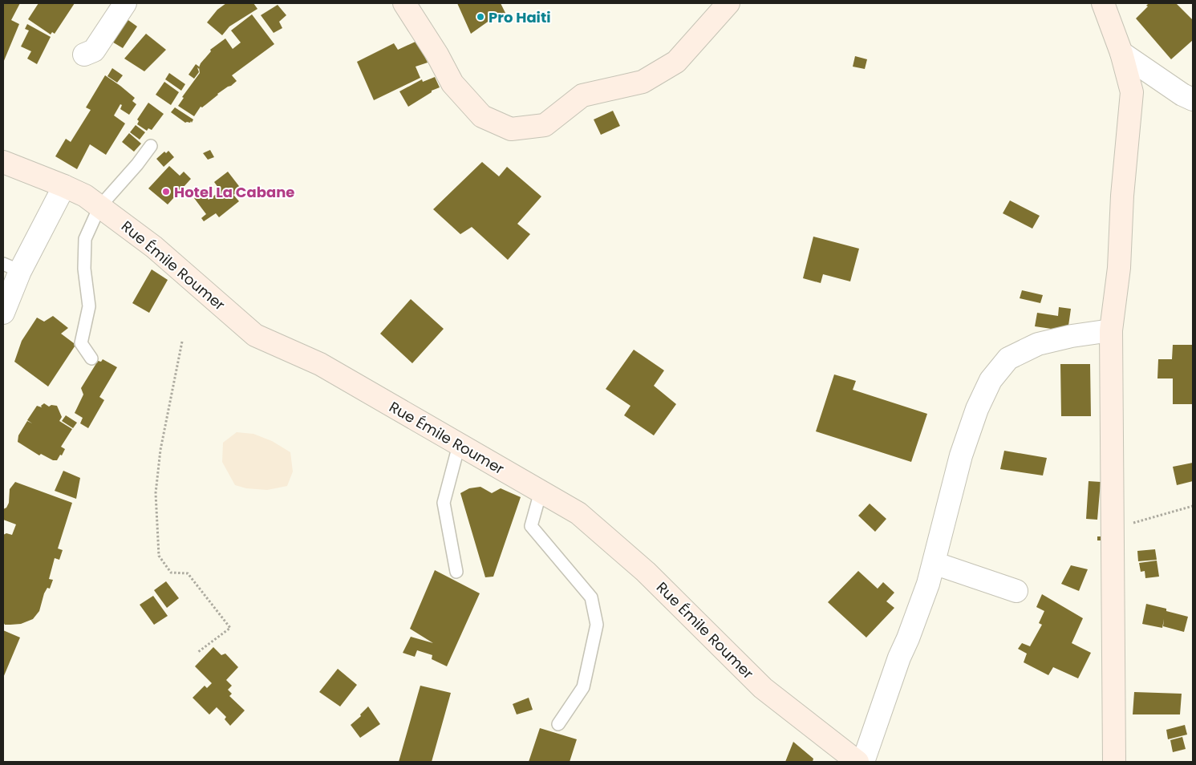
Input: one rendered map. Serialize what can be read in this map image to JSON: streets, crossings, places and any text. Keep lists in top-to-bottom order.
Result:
{
  "streets": {
    "street": ["Rue Émile Roumer"]
  },
  "places": ["Pro Haiti", "Hotel La Cabane"]
}
